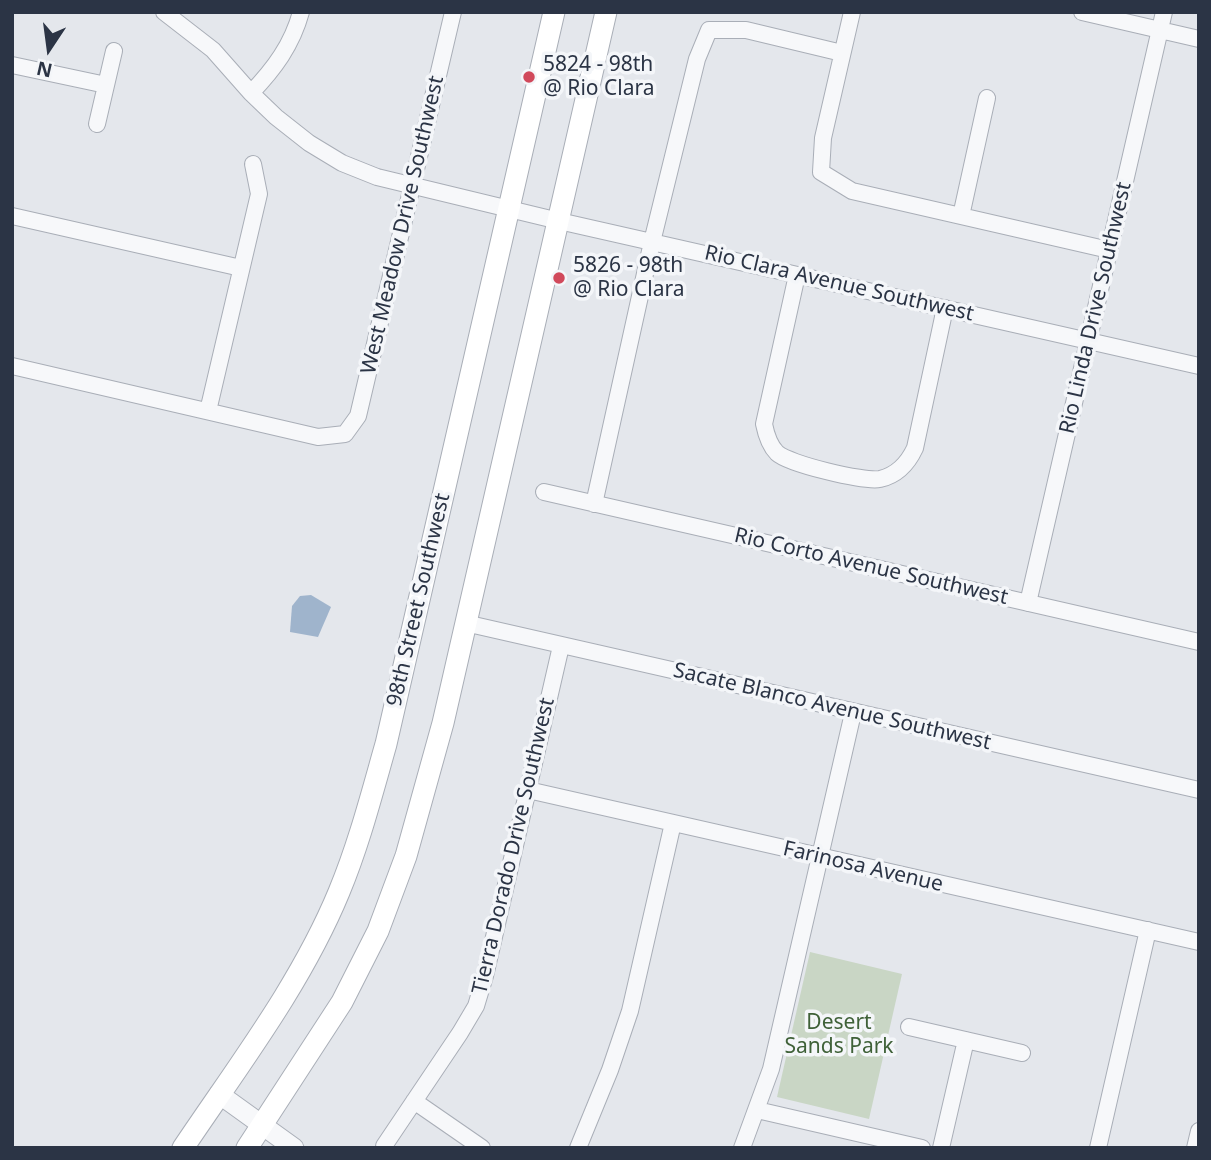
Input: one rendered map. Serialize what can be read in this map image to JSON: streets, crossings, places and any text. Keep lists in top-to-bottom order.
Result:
{
  "streets": {
    "main road": ["98th Street Southwest"],
    "street": [
      "West Meadow Drive Southwest",
      "Rio Clara Avenue Southwest",
      "Rio Linda Drive Southwest",
      "Rio Corto Avenue Southwest",
      "Sacate Blanco Avenue Southwest",
      "Tierra Dorado Drive Southwest",
      "Farinosa Avenue"
    ]
  },
  "crossings": [
    ["West Meadow Drive Southwest", "Rio Clara Avenue Southwest"],
    ["Rio Clara Avenue Southwest", "Rio Linda Drive Southwest"],
    ["Rio Clara Avenue Southwest", "98th Street Southwest"],
    ["Rio Linda Drive Southwest", "Rio Corto Avenue Southwest"],
    ["Sacate Blanco Avenue Southwest", "Tierra Dorado Drive Southwest"],
    ["Tierra Dorado Drive Southwest", "Farinosa Avenue"]
  ],
  "parks": ["Desert Sands Park"],
  "places": ["5824 - 98th @ Rio Clara", "5826 - 98th @ Rio Clara"],
  "north": "bottom"
}
